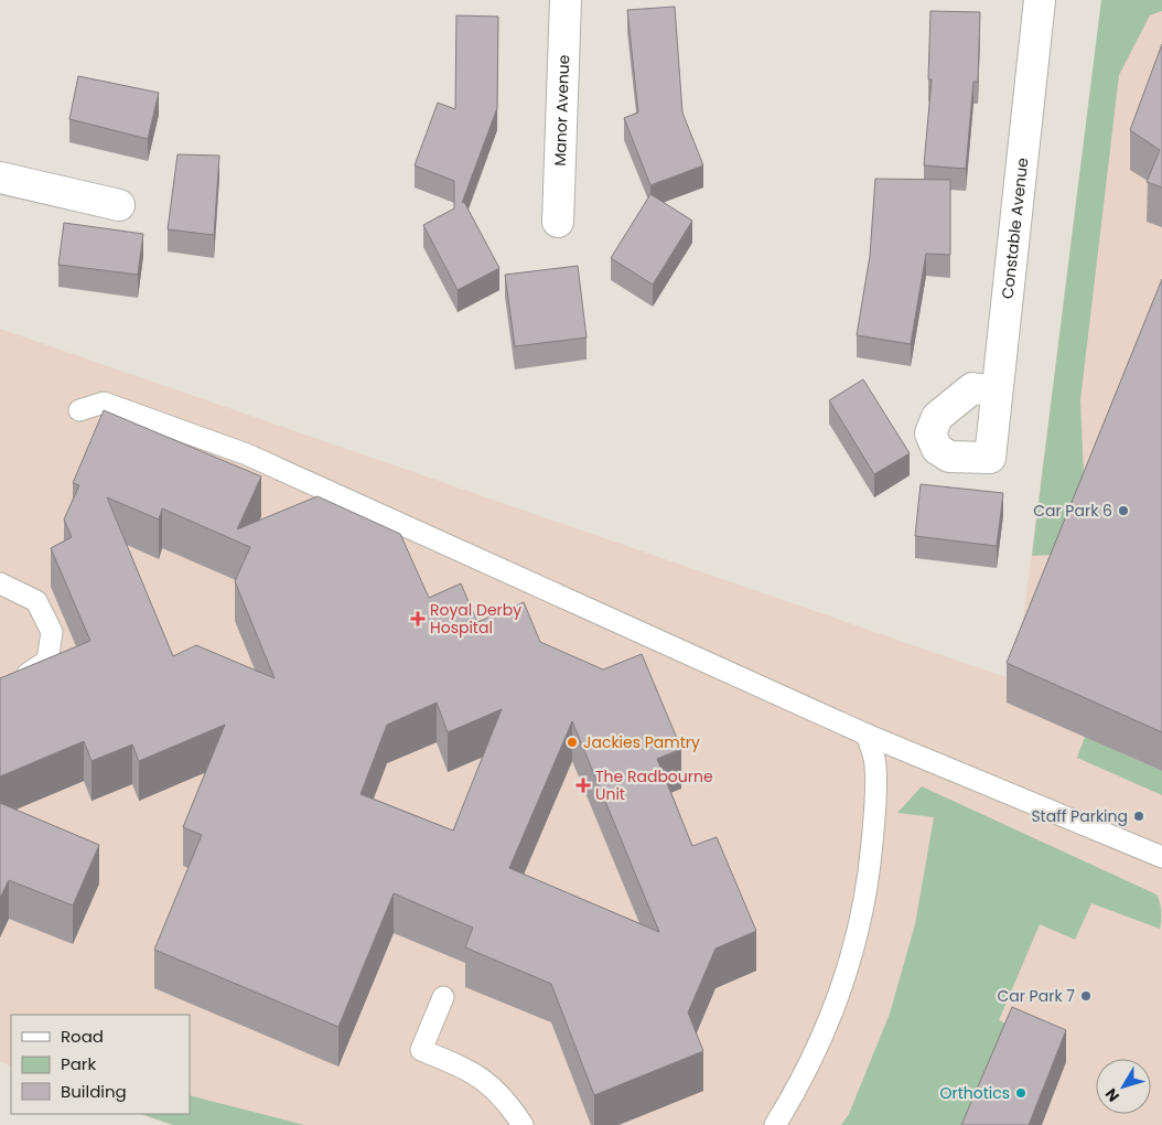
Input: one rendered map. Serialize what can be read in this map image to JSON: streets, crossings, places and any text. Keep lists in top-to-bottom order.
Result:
{
  "streets": {
    "street": ["Manor Avenue", "Constable Avenue"]
  },
  "places": {
    "other": [
      "Car Park 6",
      "Jackies Pamtry",
      "Staff Parking",
      "Car Park 7",
      "Orthotics"
    ],
    "health": ["Royal Derby Hospital", "The Radbourne Unit"]
  },
  "legend": ["Road", "Park", "Building"],
  "north": "bottom left"
}
